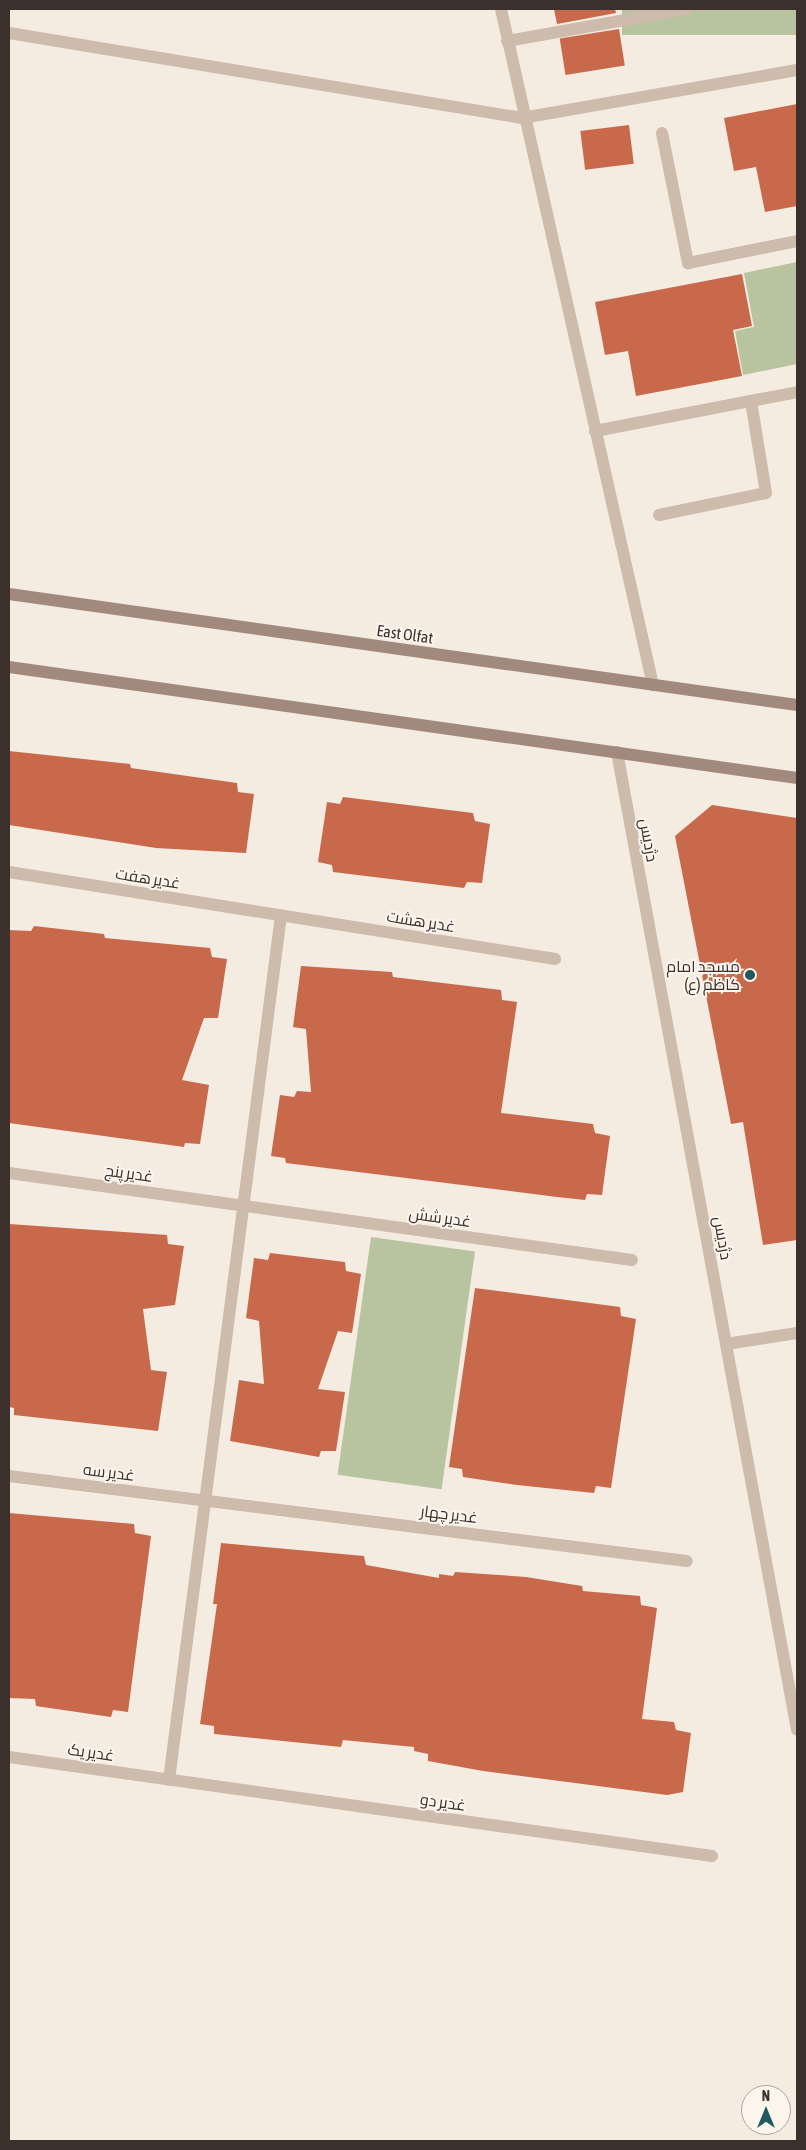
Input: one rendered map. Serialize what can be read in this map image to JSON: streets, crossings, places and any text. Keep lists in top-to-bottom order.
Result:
{
  "streets": {
    "main road": ["East Olfat"],
    "street": [
      "دژدیس",
      "غدیر هفت",
      "غدیر هشت",
      "غدیر پنج",
      "غدیر شش",
      "غدیر سه",
      "غدیر چهار",
      "غدیر یک",
      "غدیر دو"
    ]
  },
  "crossings": [
    ["غدیر هفت", "غدیر هشت"],
    ["غدیر پنج", "غدیر شش"],
    ["غدیر سه", "غدیر چهار"],
    ["غدیر یک", "غدیر دو"]
  ],
  "places": ["مسجد امام کاظم (ع)"],
  "north": "top"
}
